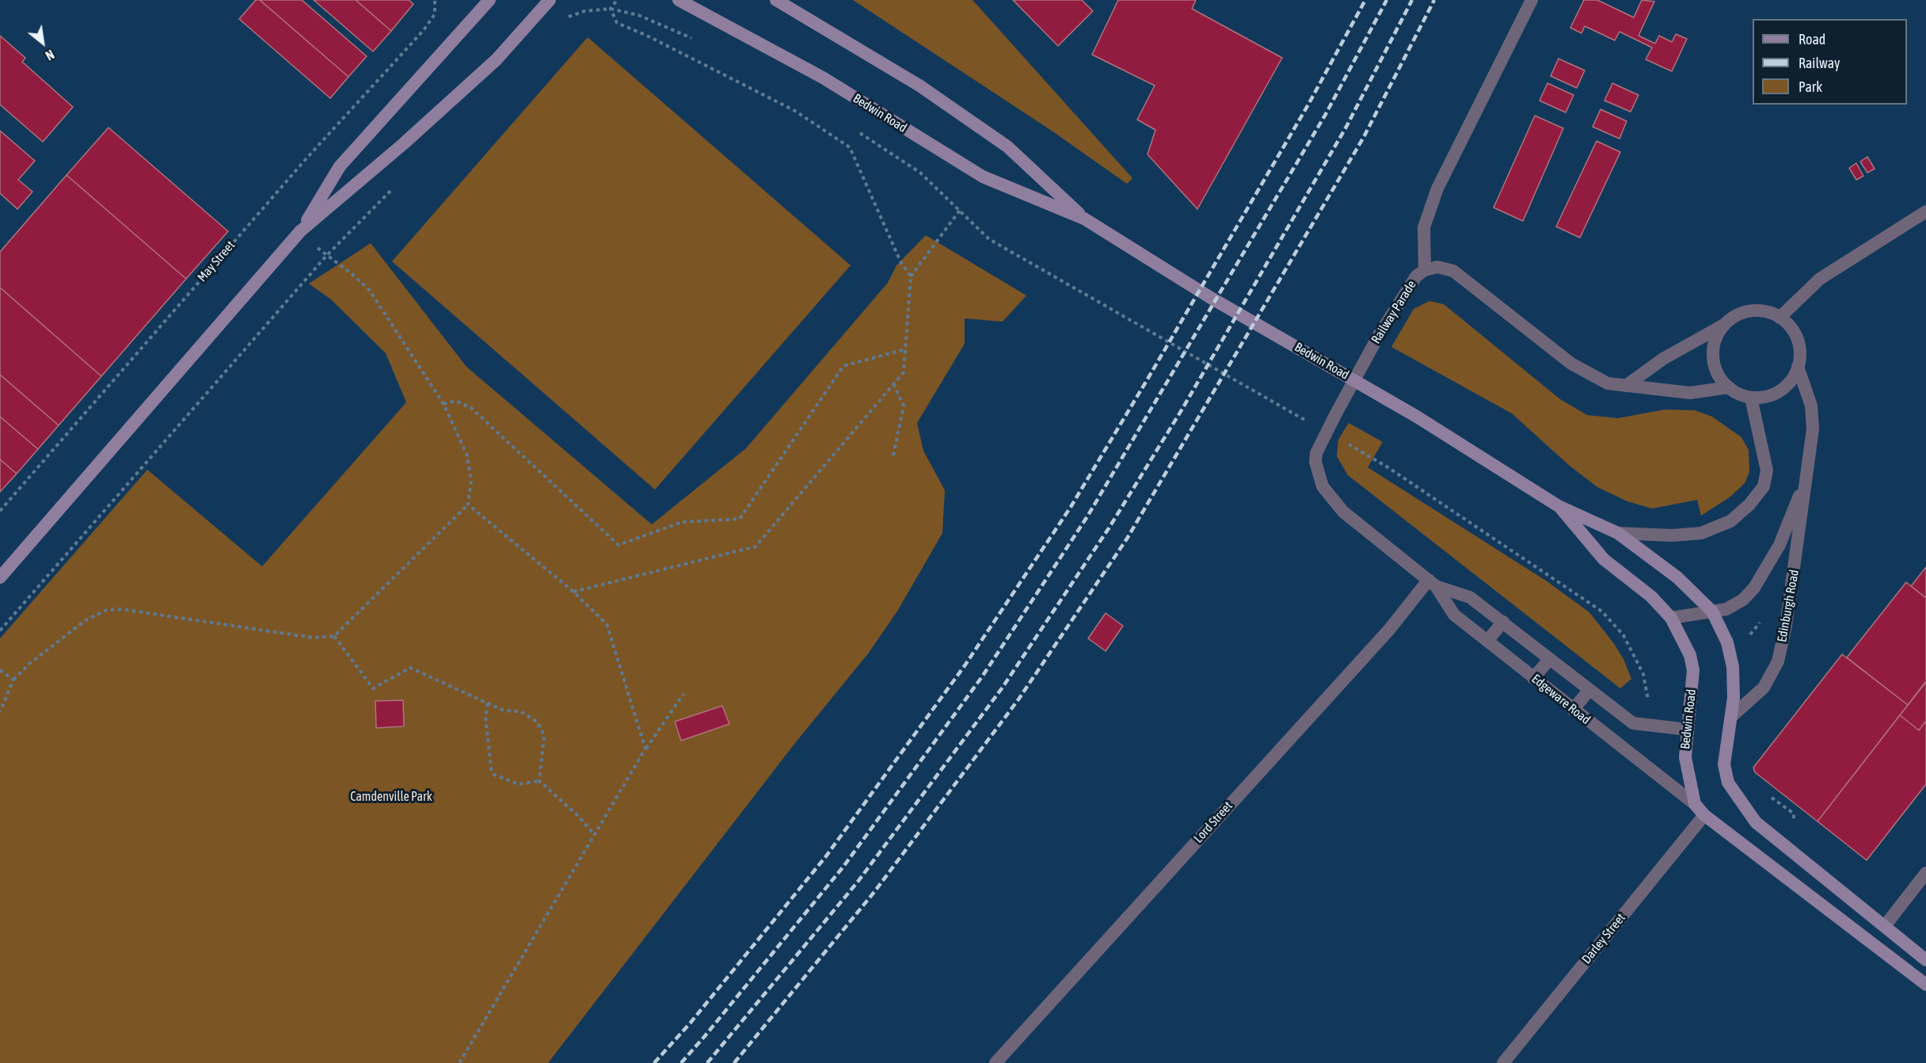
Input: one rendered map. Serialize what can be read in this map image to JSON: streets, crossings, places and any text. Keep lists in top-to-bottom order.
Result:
{
  "streets": {
    "main road": ["Bedwin Road"],
    "street": [
      "Railway Parade",
      "Edinburgh Road",
      "Edgeware Road",
      "Lord Street",
      "Darley Street"
    ],
    "path": ["May Street"]
  },
  "crossings": [
    ["Bedwin Road", "Edinburgh Road"],
    ["Bedwin Road", "Edgeware Road"],
    ["Bedwin Road", "Darley Street"],
    ["Railway Parade", "Edinburgh Road"],
    ["Railway Parade", "Edgeware Road"],
    ["Edgeware Road", "Lord Street"]
  ],
  "parks": ["Camdenville Park"],
  "legend": ["Road", "Railway", "Park"],
  "north": "bottom right"
}
